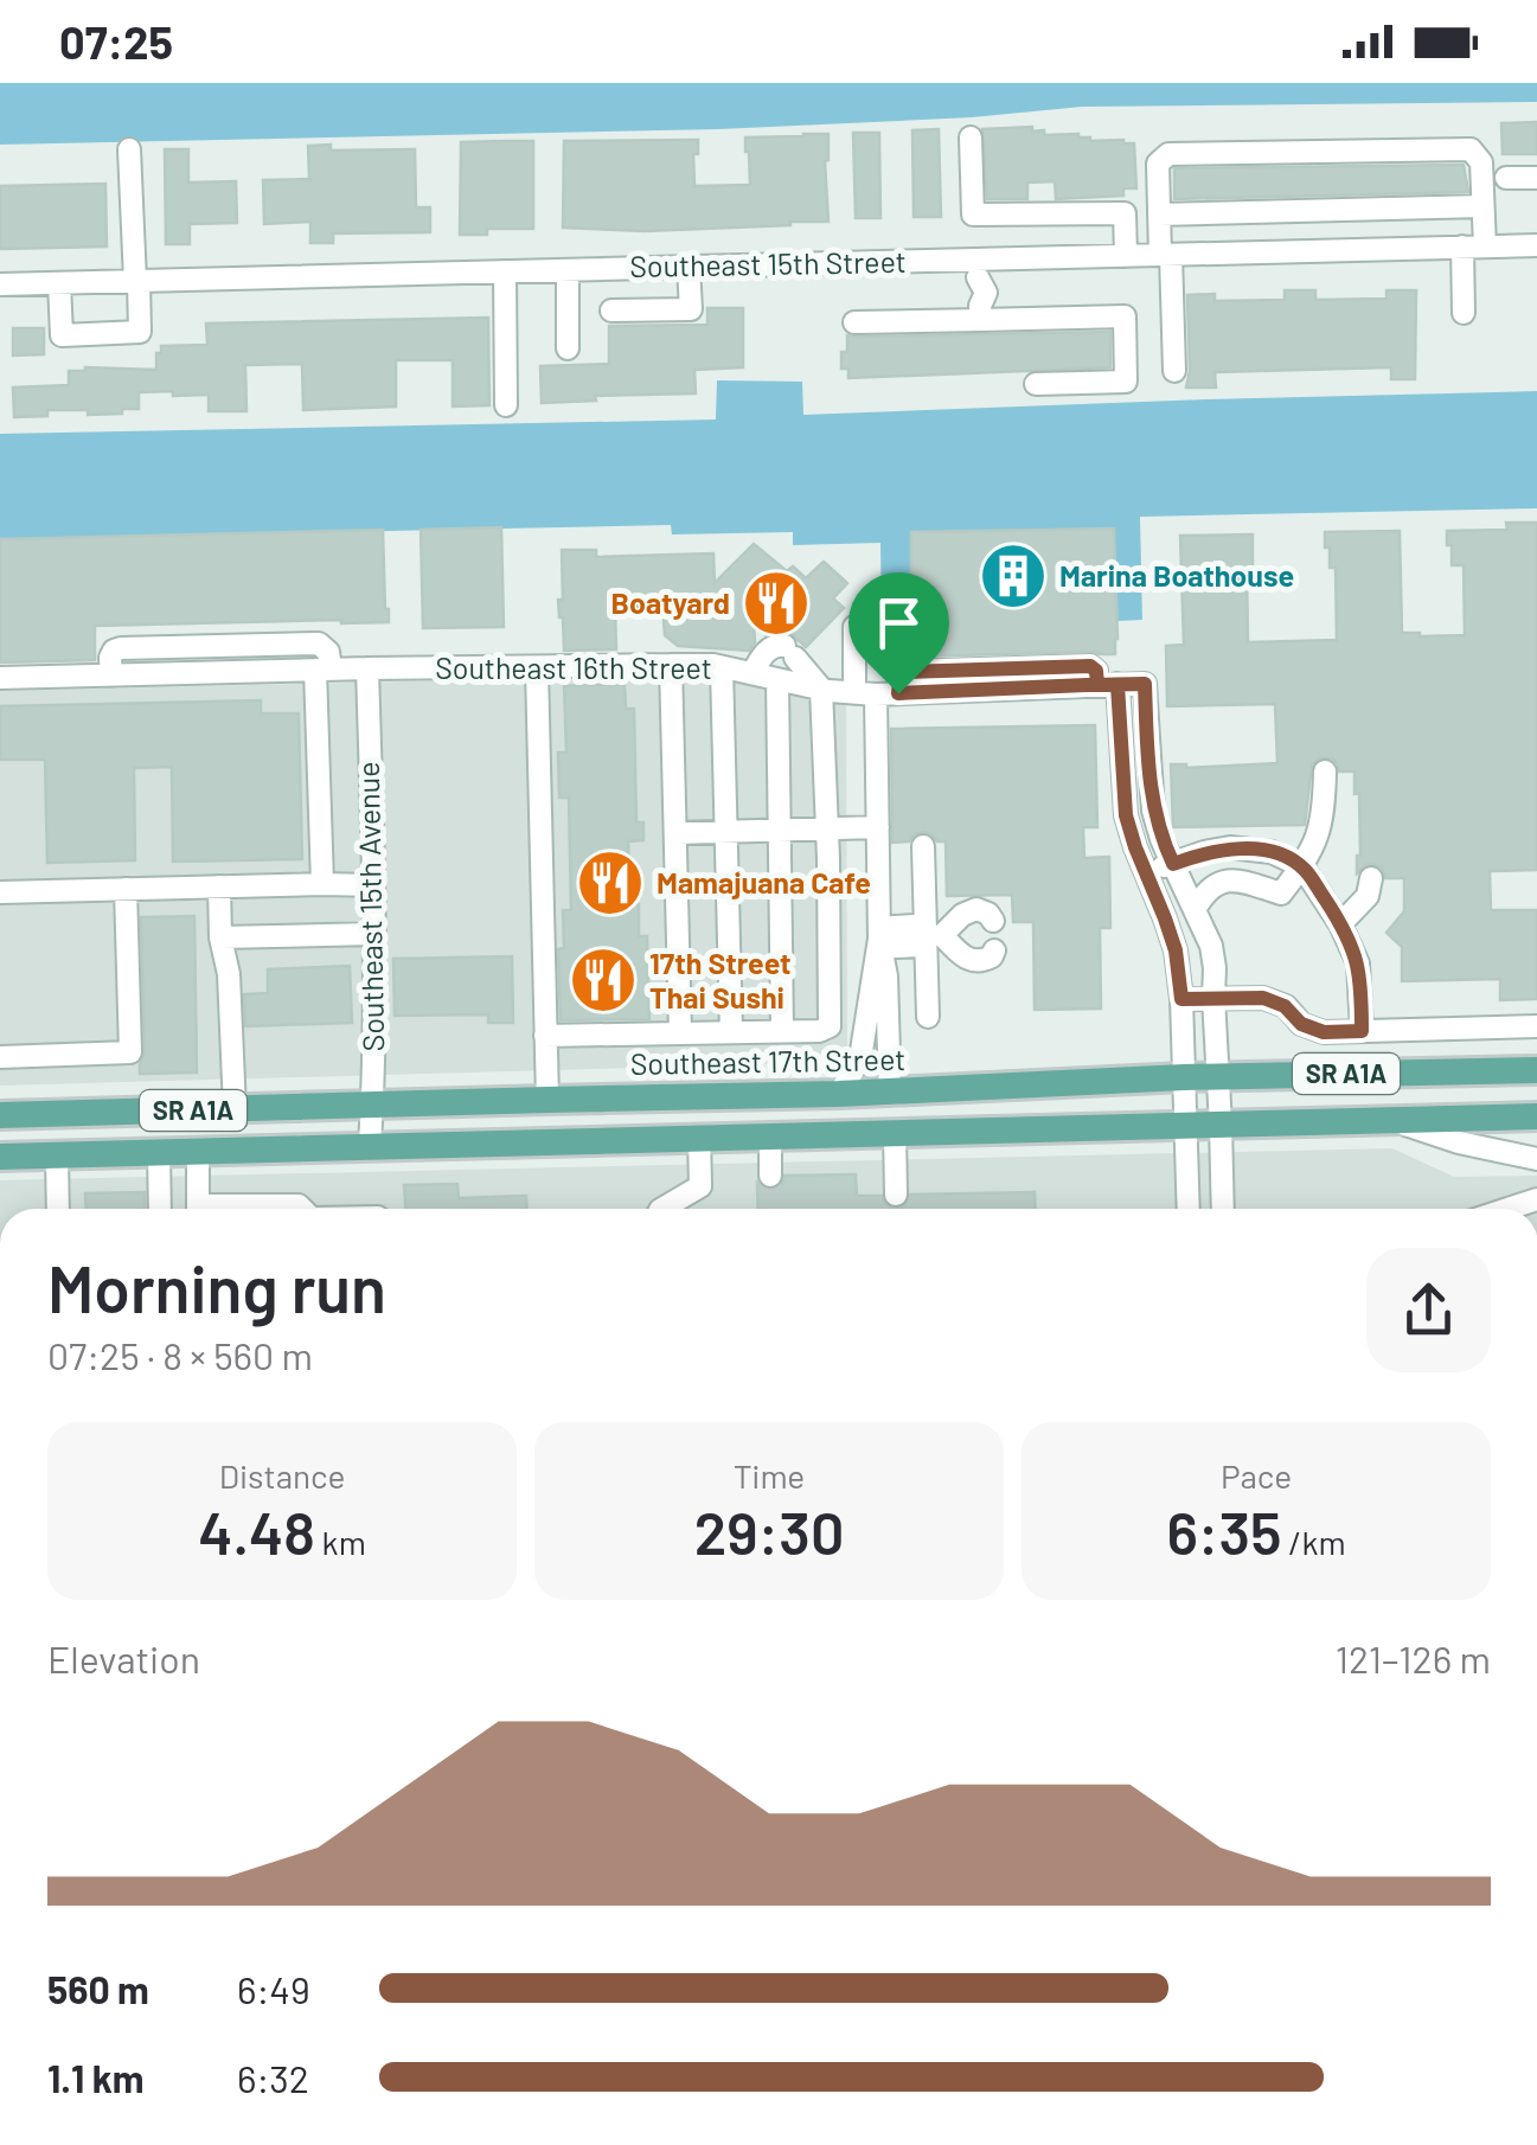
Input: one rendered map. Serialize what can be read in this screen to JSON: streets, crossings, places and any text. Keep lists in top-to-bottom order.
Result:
{
  "streets": {
    "main road": ["Southeast 17th Street", "SR A1A"],
    "street": ["Southeast 15th Street", "Southeast 16th Street", "Southeast 15th Avenue"]
  },
  "crossings": [
    ["Southeast 16th Street", "Southeast 15th Avenue"],
    ["Southeast 15th Avenue", "Southeast 17th Street"],
    ["Southeast 15th Avenue", "SR A1A"]
  ],
  "places": {
    "building": ["Marina Boathouse"],
    "restaurant": ["Boatyard", "Mamajuana Cafe", "17th Street Thai Sushi"]
  },
  "page": {
    "status": "07:25",
    "heading": ["Morning run", "07:25 · 8 × 560 m"],
    "stats": [
      ["Distance", "4.48 km"],
      ["Time", "29:30"],
      ["Pace", "6:35 /km"]
    ],
    "chart": ["Elevation", "121–126 m"],
    "list": [
      {
        "name": "560 m",
        "note": "6:49"
      },
      {
        "name": "1.1 km",
        "note": "6:32"
      }
    ]
  }
}
